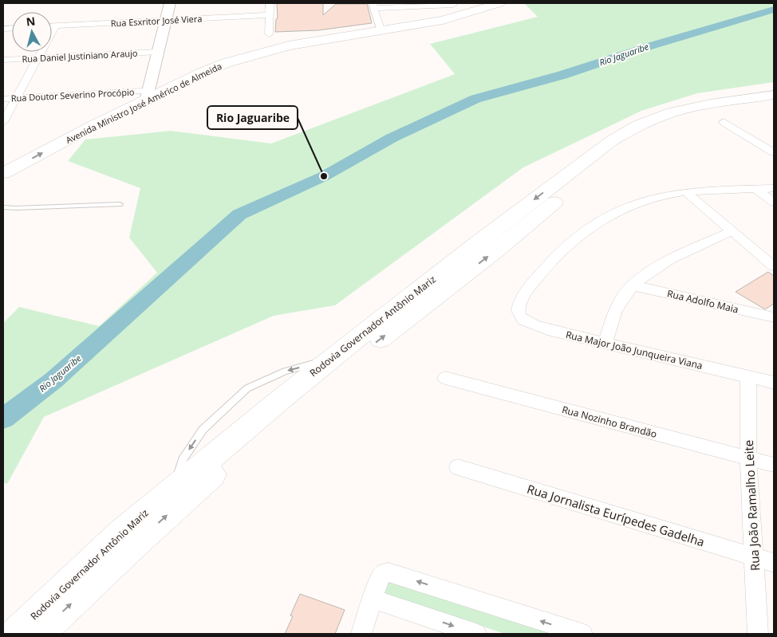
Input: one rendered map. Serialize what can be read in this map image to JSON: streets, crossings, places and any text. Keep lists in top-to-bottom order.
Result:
{
  "streets": {
    "main road": ["Avenida Ministro José Américo de Almeida", "Rodovia Governador Antônio Mariz"],
    "street": [
      "Rua Esxritor José Viera",
      "Rua Daniel Justiniano Araujo",
      "Rua Doutor Severino Procópio",
      "Rua Adolfo Maia",
      "Rua Major João Junqueira Viana",
      "Rua Nozinho Brandão",
      "Rua João Ramalho Leite",
      "Rua Jornalista Eurípedes Gadelha"
    ]
  },
  "crossings": [
    ["Rua Doutor Severino Procópio", "Avenida Ministro José Américo de Almeida"],
    ["Rua Major João Junqueira Viana", "Rua João Ramalho Leite"],
    ["Rua Nozinho Brandão", "Rua João Ramalho Leite"],
    ["Rua João Ramalho Leite", "Rua Jornalista Eurípedes Gadelha"]
  ],
  "water": ["Rio Jaguaribe"],
  "places": ["Rio Jaguaribe"],
  "north": "top"
}
